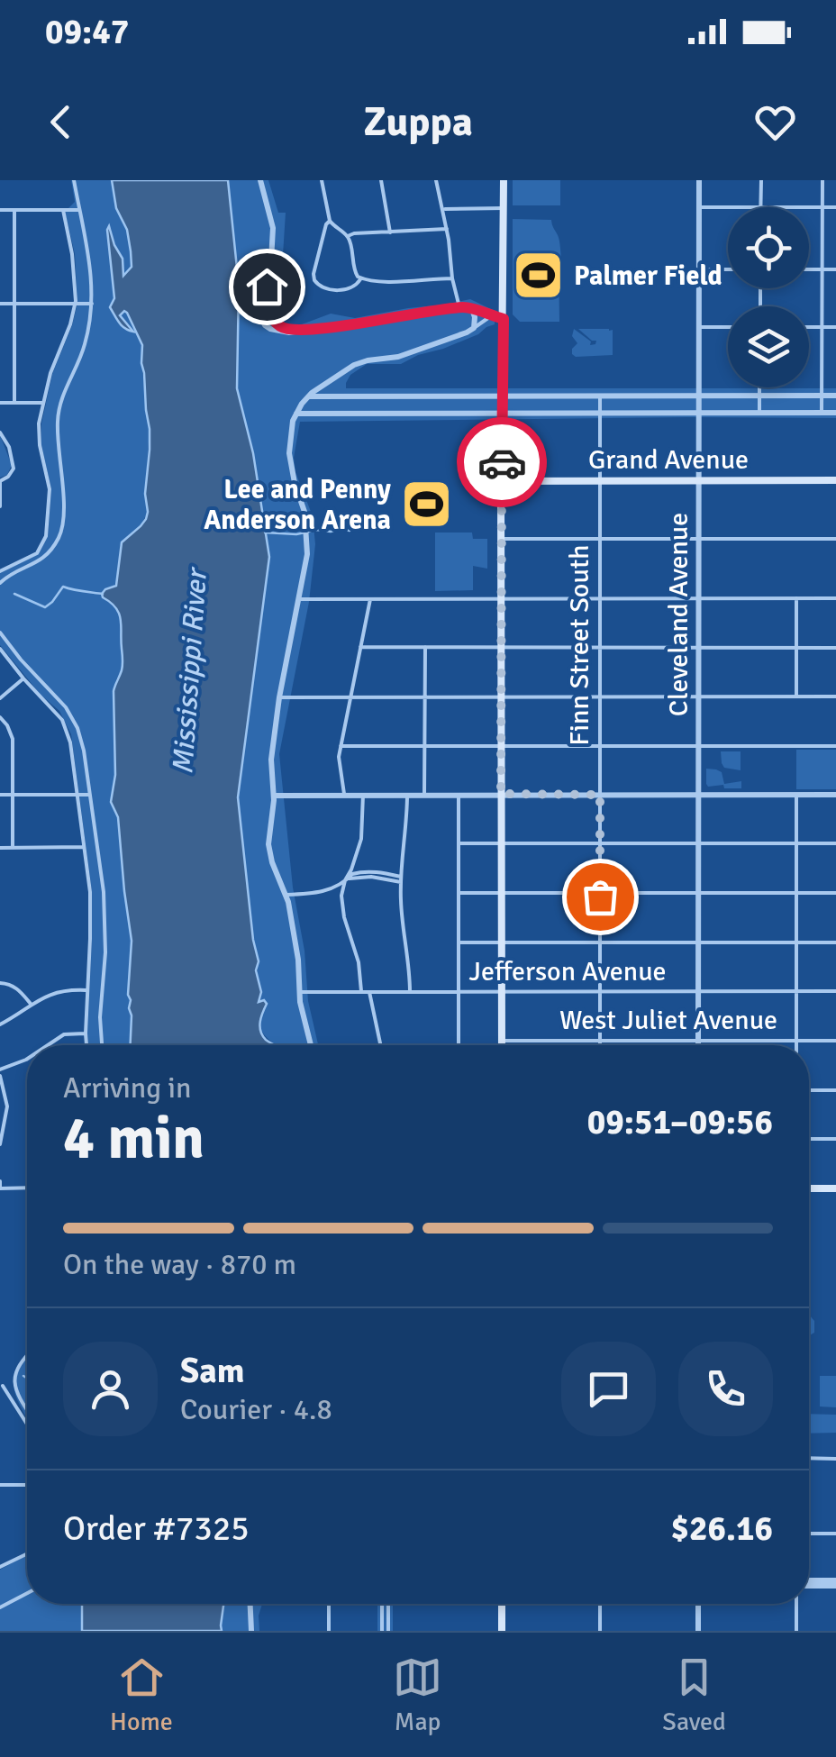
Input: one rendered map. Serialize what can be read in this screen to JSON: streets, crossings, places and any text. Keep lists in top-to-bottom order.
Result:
{
  "streets": {
    "main road": ["Grand Avenue"],
    "street": [
      "Cleveland Avenue",
      "Finn Street South",
      "Jefferson Avenue",
      "West Juliet Avenue"
    ]
  },
  "crossings": [
    ["Grand Avenue", "Cleveland Avenue"],
    ["Grand Avenue", "Finn Street South"],
    ["Cleveland Avenue", "Jefferson Avenue"],
    ["Cleveland Avenue", "West Juliet Avenue"],
    ["Finn Street South", "Jefferson Avenue"],
    ["Finn Street South", "West Juliet Avenue"]
  ],
  "water": ["Mississippi River"],
  "places": {
    "sports": ["Palmer Field", "Lee and Penny Anderson Arena"]
  },
  "page": {
    "status": "09:47",
    "header": "Zuppa",
    "heading": ["4 min", "Arriving in", "09:51–09:56"],
    "panel": [
      "Sam",
      "Courier · 4.8",
      "Order #7325",
      "$26.16"
    ],
    "bar": "On the way · 870 m",
    "tabs": ["Home", "Map", "Saved"]
  }
}
